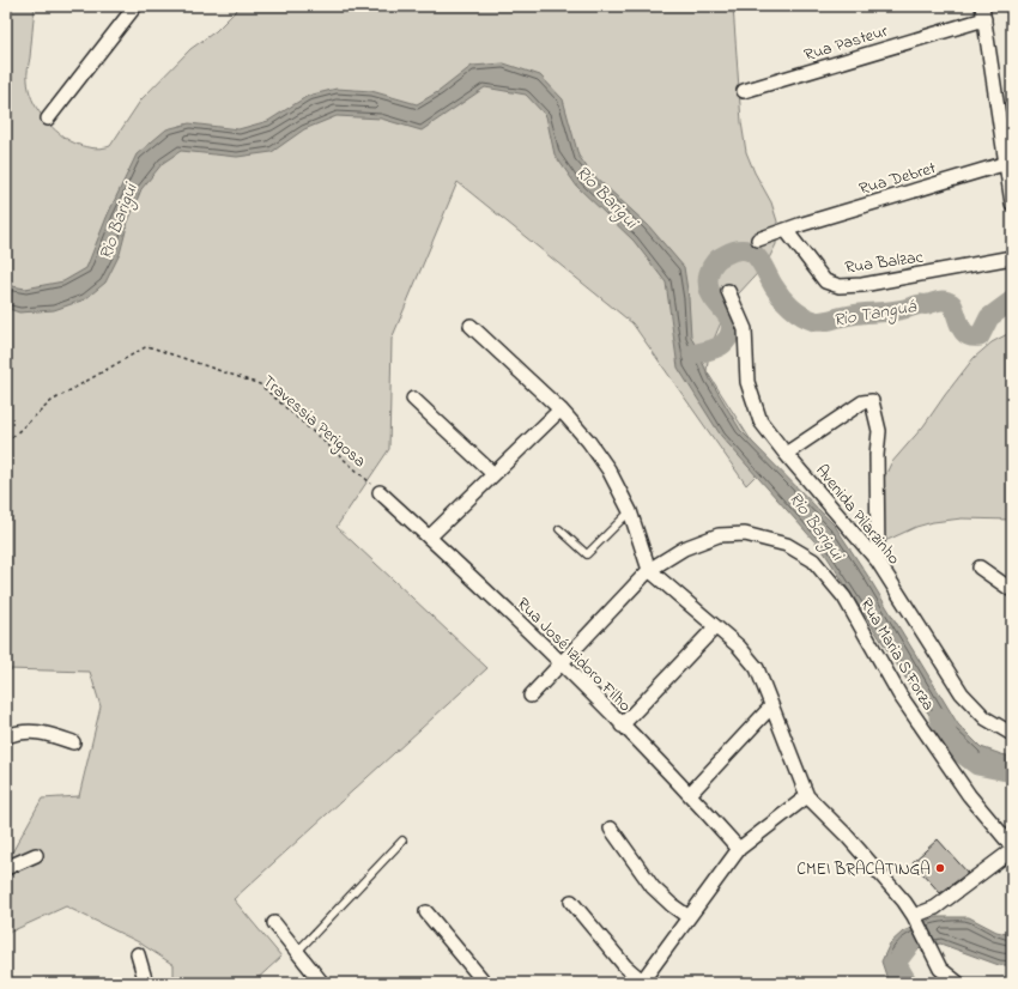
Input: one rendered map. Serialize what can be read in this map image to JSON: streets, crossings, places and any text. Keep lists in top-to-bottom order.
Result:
{
  "streets": {
    "street": [
      "Rua Pasteur",
      "Rua Debret",
      "Rua Balzac",
      "Avenida Pilarzinho",
      "Rua José Izidoro Filho",
      "Rua Maria S Forza"
    ],
    "path": ["Travessia Perigosa"]
  },
  "crossings": [
    ["Rua Debret", "Rua Balzac"],
    ["Travessia Perigosa", "Rua José Izidoro Filho"],
    ["Rua José Izidoro Filho", "Rua Maria S Forza"]
  ],
  "water": ["Rio Barigui", "Rio Tanguá"],
  "places": ["CMEI BRACATINGA"]
}
